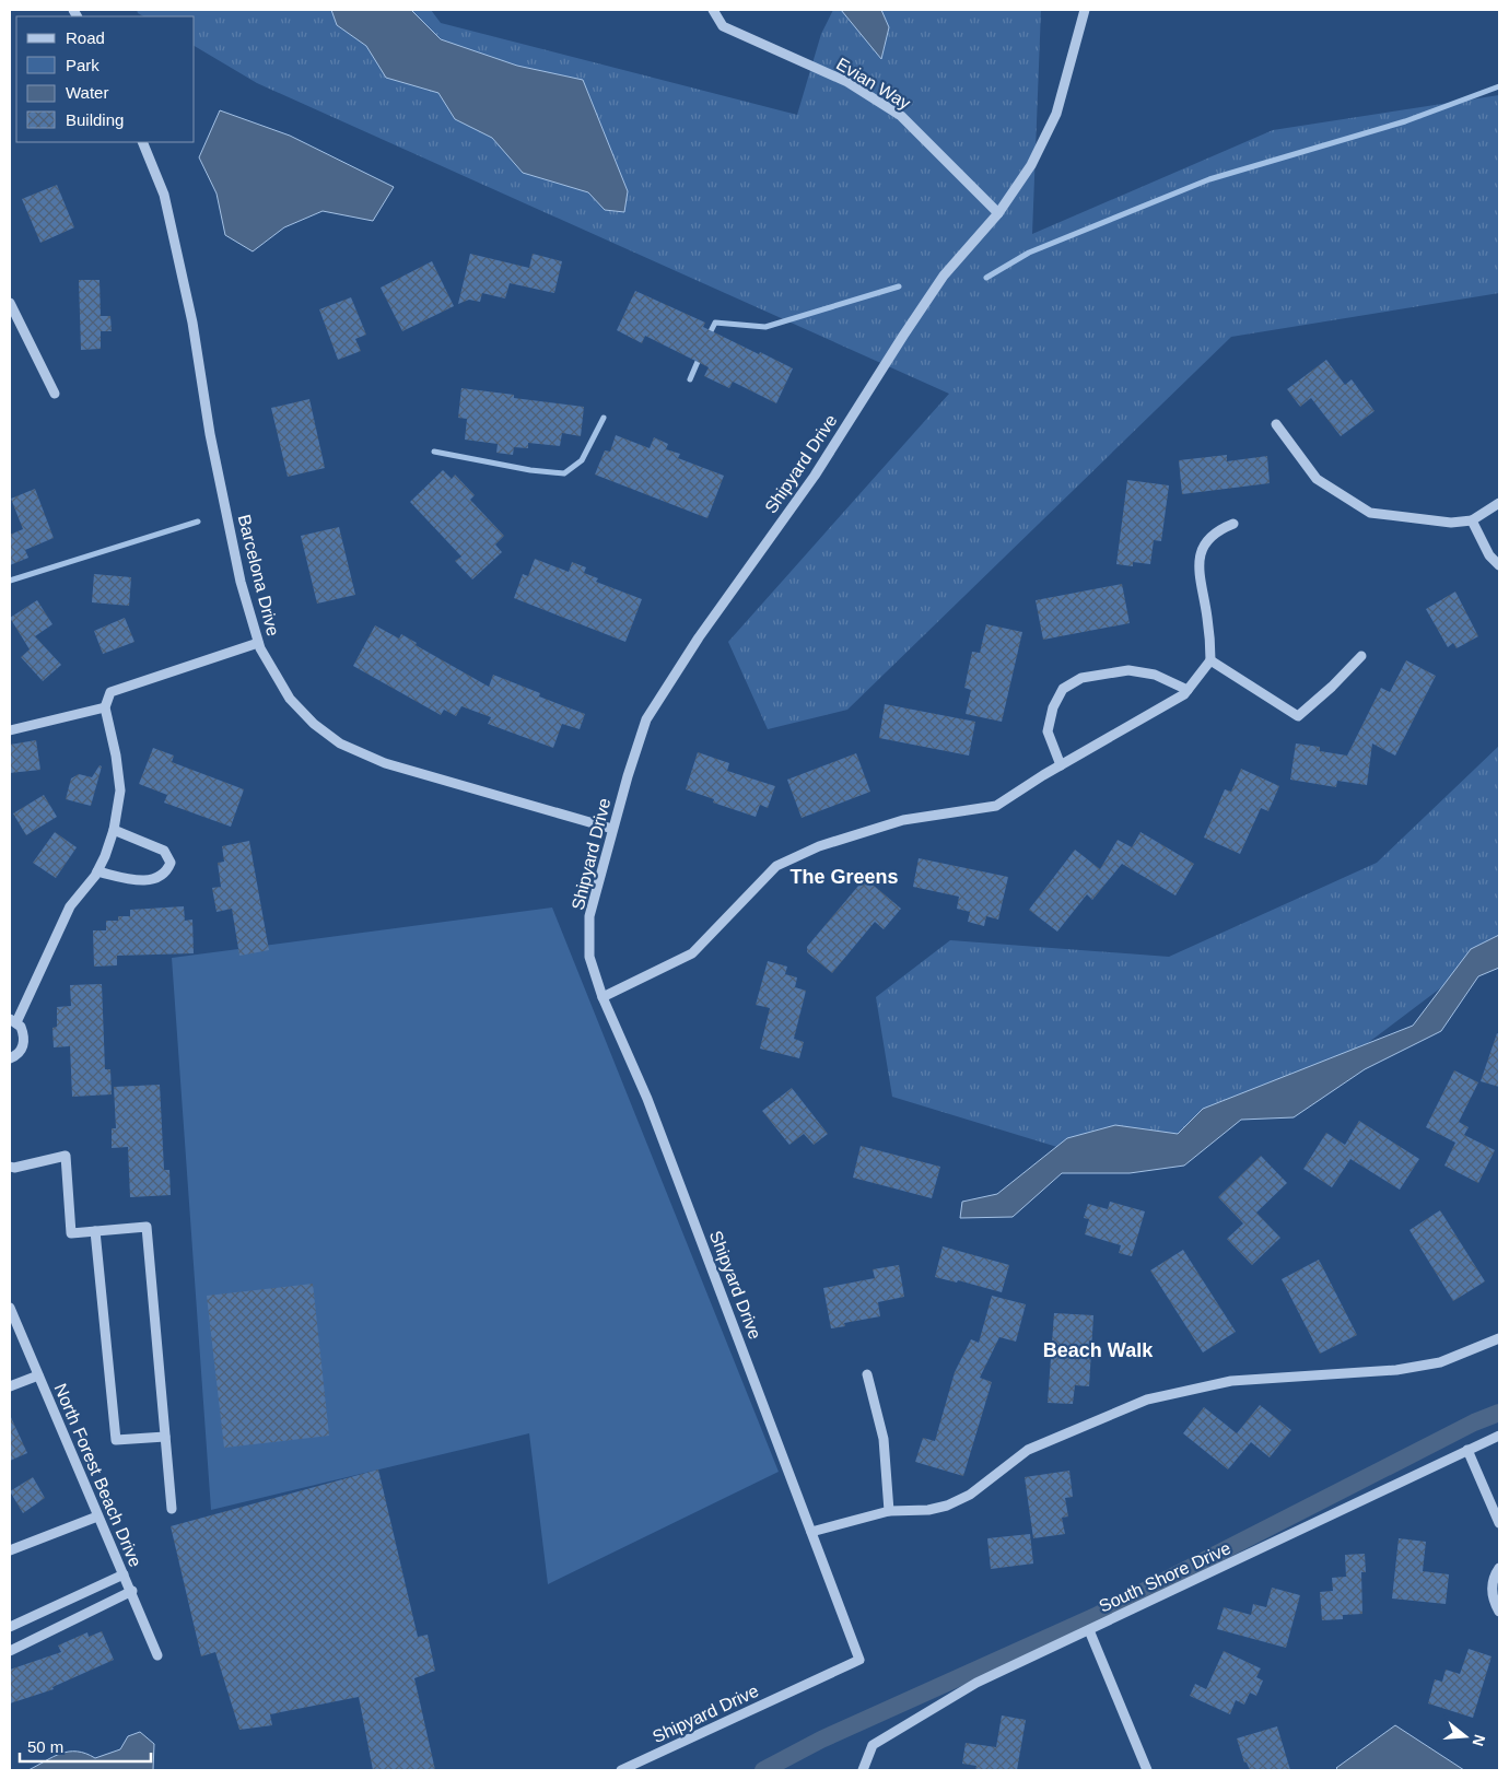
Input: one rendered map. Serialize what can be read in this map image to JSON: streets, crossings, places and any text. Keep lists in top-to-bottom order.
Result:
{
  "streets": {
    "street": [
      "Evian Way",
      "Shipyard Drive",
      "Barcelona Drive",
      "North Forest Beach Drive",
      "South Shore Drive"
    ]
  },
  "crossings": [
    ["Evian Way", "Shipyard Drive"],
    ["Shipyard Drive", "Barcelona Drive"]
  ],
  "districts": ["The Greens", "Beach Walk"],
  "legend": [
    "Road",
    "Park",
    "Water",
    "Building"
  ],
  "scale_bar": "50 m",
  "north": "right"
}
